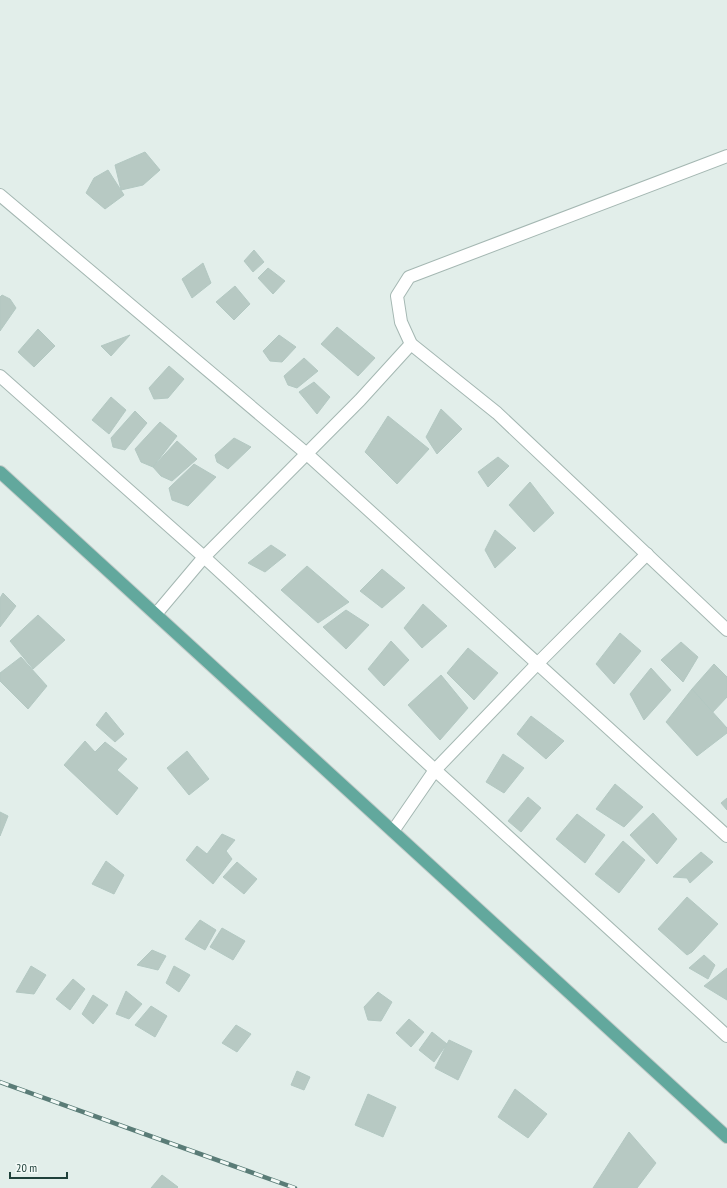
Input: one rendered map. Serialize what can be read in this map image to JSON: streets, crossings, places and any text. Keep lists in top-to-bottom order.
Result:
{
  "scale_bar": "20 m"
}
